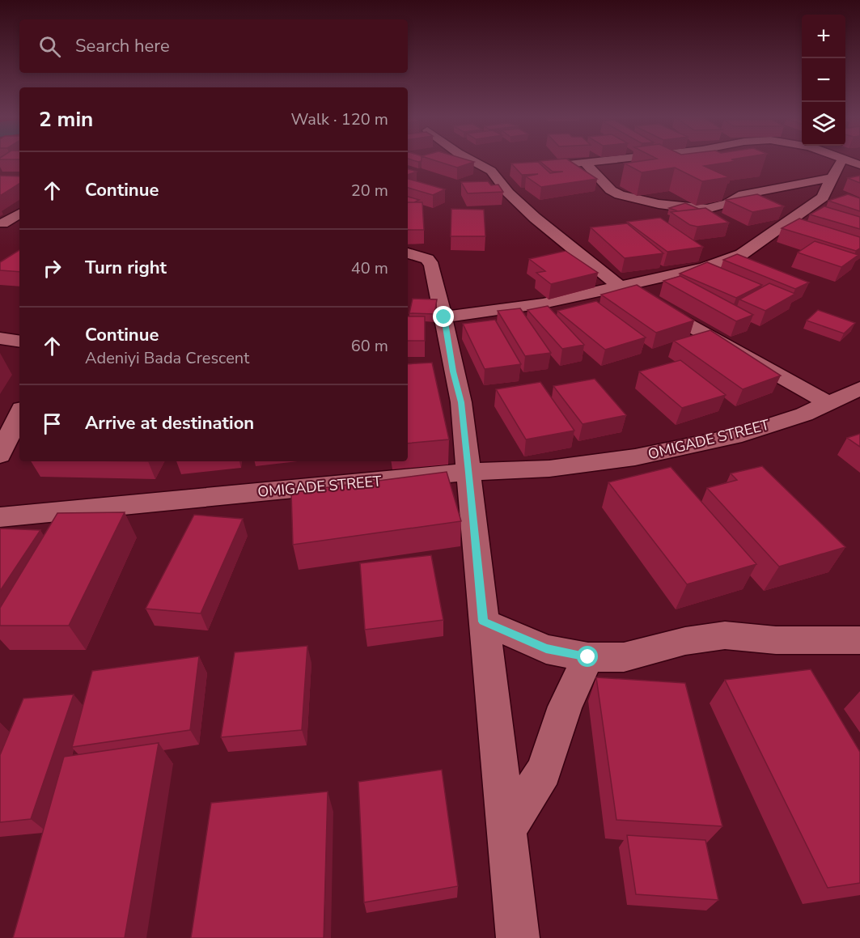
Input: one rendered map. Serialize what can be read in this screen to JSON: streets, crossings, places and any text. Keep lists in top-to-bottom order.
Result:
{
  "streets": {
    "street": ["OMIGADE STREET"]
  },
  "page": {
    "map_buttons": ["+", "−"],
    "search": "Search here",
    "heading": ["2 min", "Walk · 120 m"],
    "list": [
      ["Continue", "20 m"],
      ["Turn right", "40 m"],
      ["Continue", "Adeniyi Bada Crescent", "60 m"],
      "Arrive at destination"
    ]
  }
}
